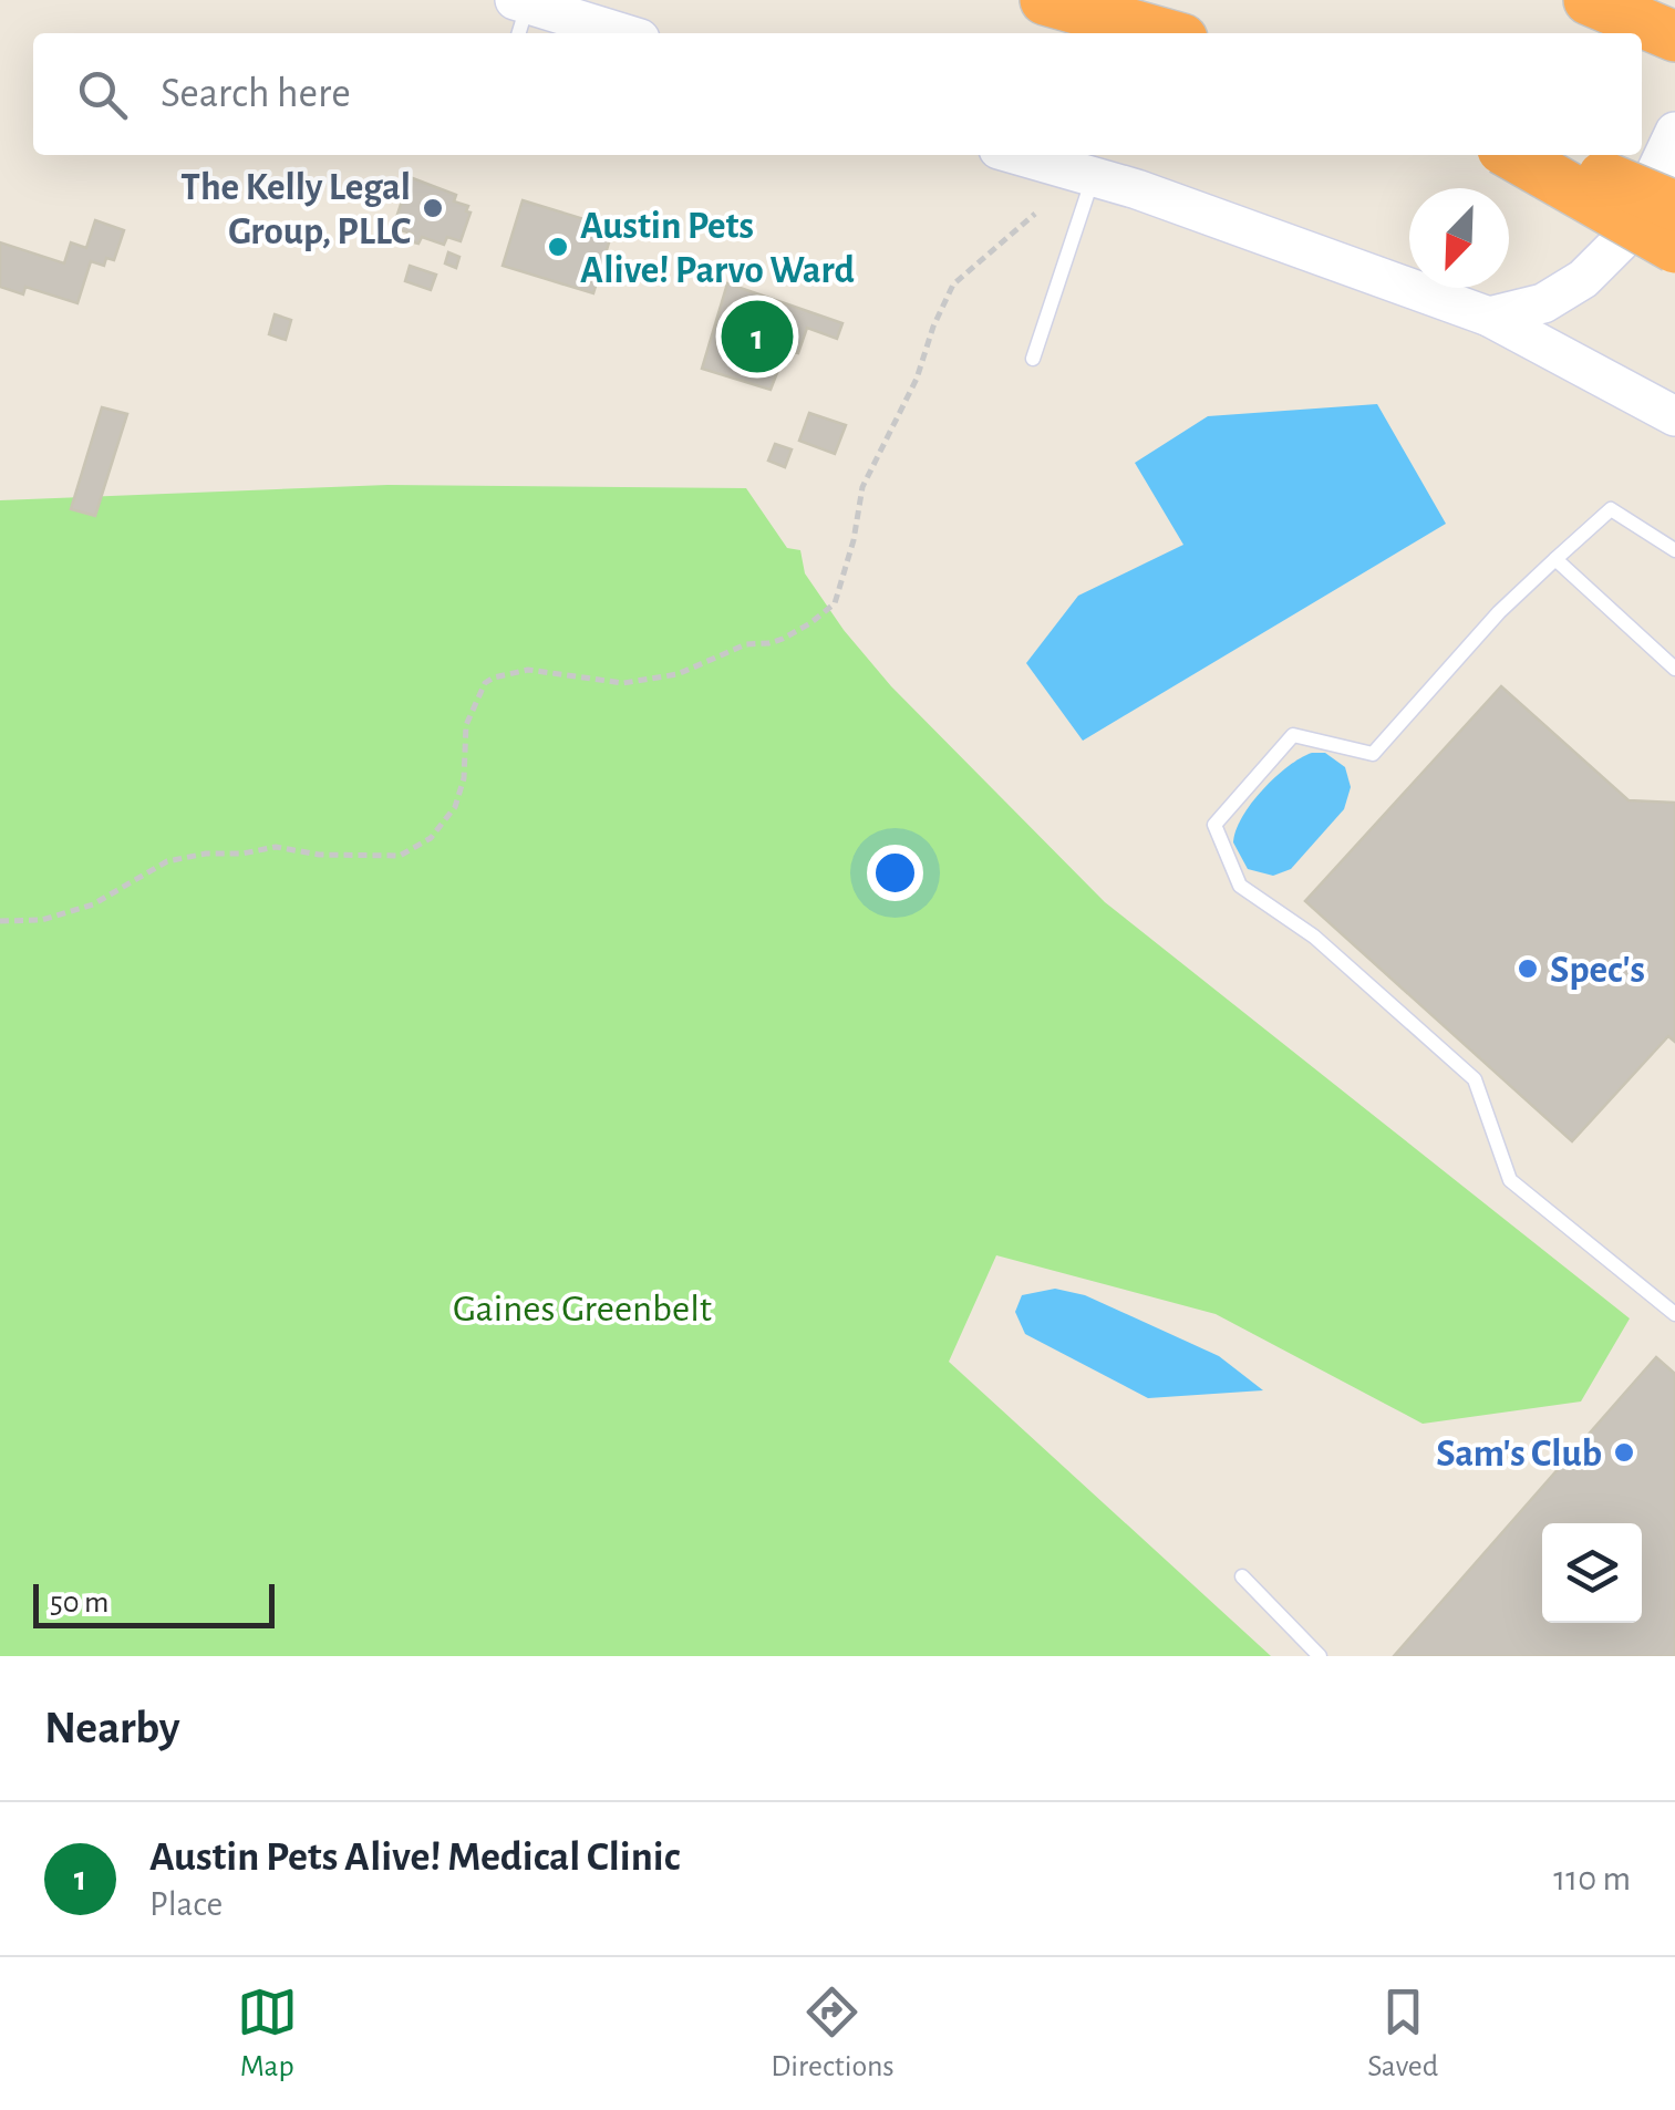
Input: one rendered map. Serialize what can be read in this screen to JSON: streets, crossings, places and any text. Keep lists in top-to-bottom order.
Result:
{
  "parks": ["Gaines Greenbelt"],
  "places": [
    "The Kelly Legal Group, PLLC",
    "Austin Pets Alive! Parvo Ward",
    "Spec's",
    "Sam's Club"
  ],
  "scale_bar": "50 m",
  "north": "bottom left",
  "page": {
    "search": "Search here",
    "pins": "1",
    "scale": "50 m",
    "heading": "Nearby",
    "list": [
      {
        "mark": "1",
        "name": "Austin Pets Alive! Medical Clinic",
        "note": "Place",
        "value": "110 m"
      }
    ],
    "nav": ["Map", "Directions", "Saved"]
  }
}
